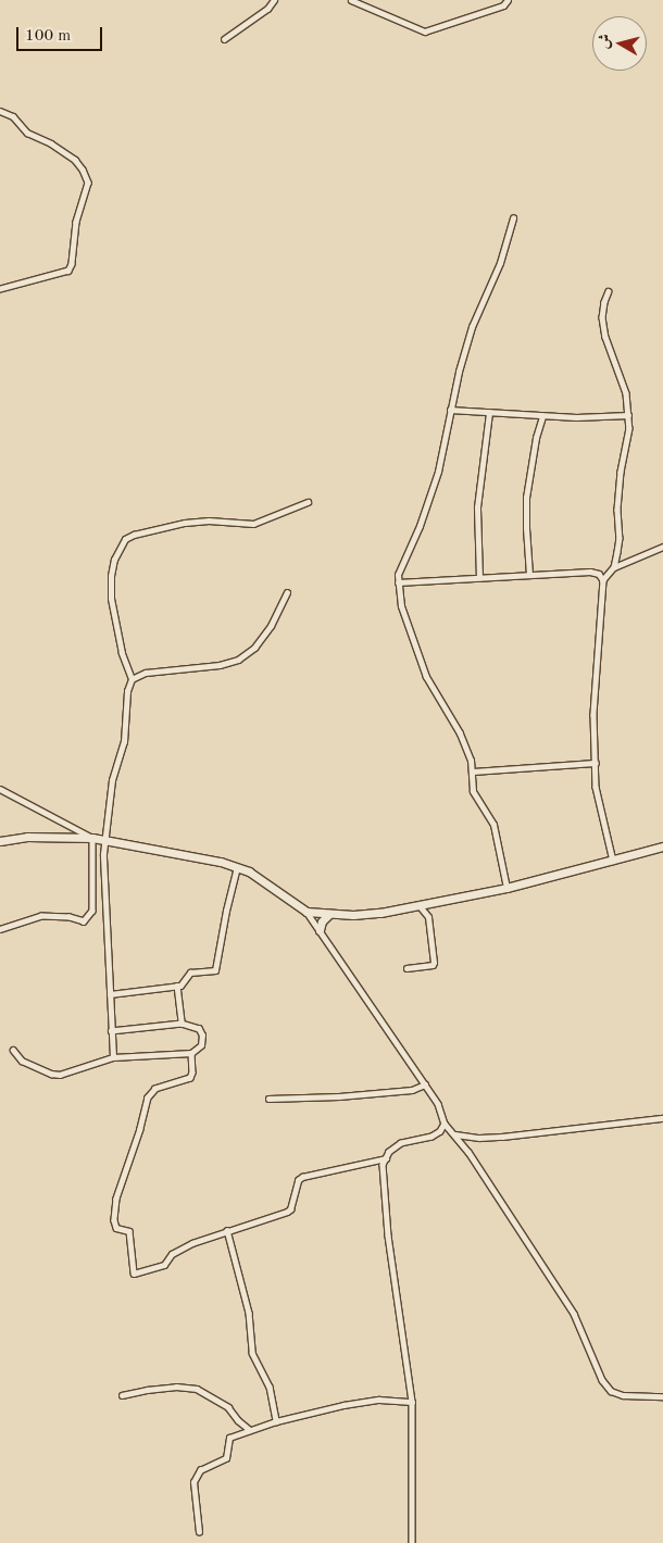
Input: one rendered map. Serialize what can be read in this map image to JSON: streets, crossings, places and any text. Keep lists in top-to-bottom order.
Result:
{
  "scale_bar": "100 m",
  "north": "left"
}
